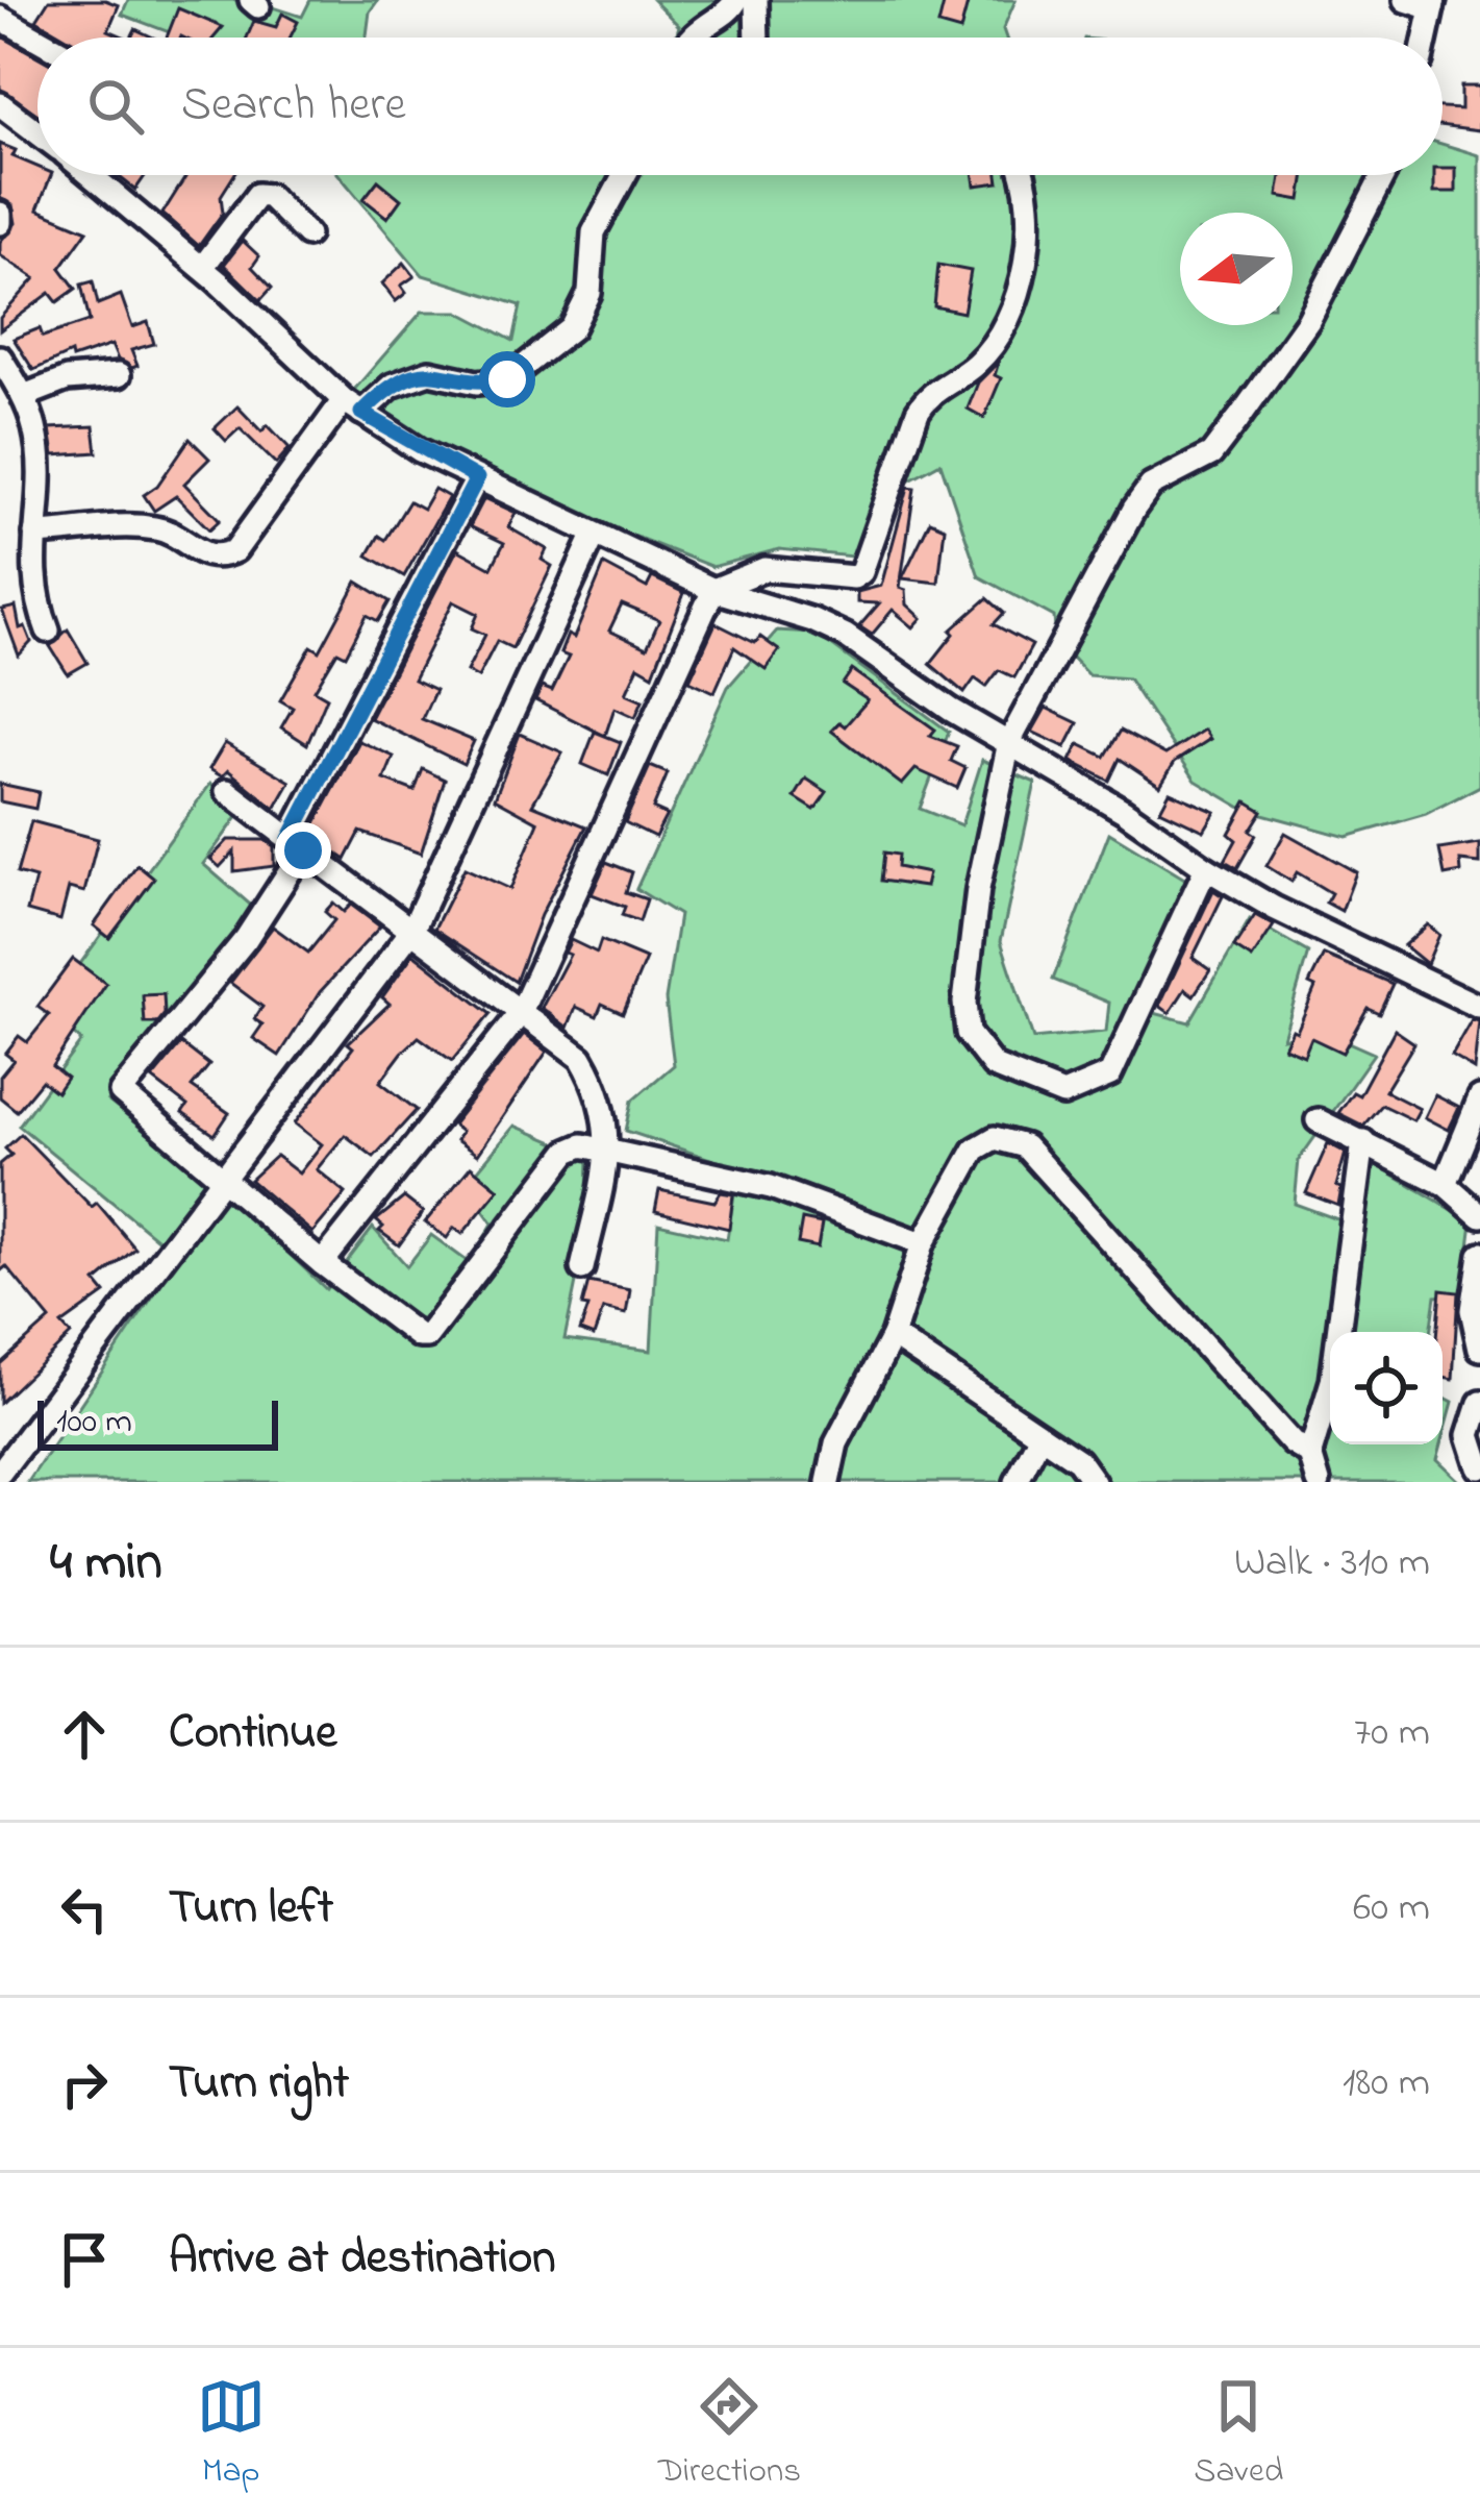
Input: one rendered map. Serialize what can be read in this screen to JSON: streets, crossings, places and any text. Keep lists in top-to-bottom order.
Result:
{
  "scale_bar": "100 m",
  "north": "left",
  "page": {
    "search": "Search here",
    "scale": "100 m",
    "heading": ["4 min", "Walk · 310 m"],
    "list": [
      ["Continue", "70 m"],
      ["Turn left", "60 m"],
      ["Turn right", "180 m"],
      "Arrive at destination"
    ],
    "nav": ["Map", "Directions", "Saved"]
  }
}
